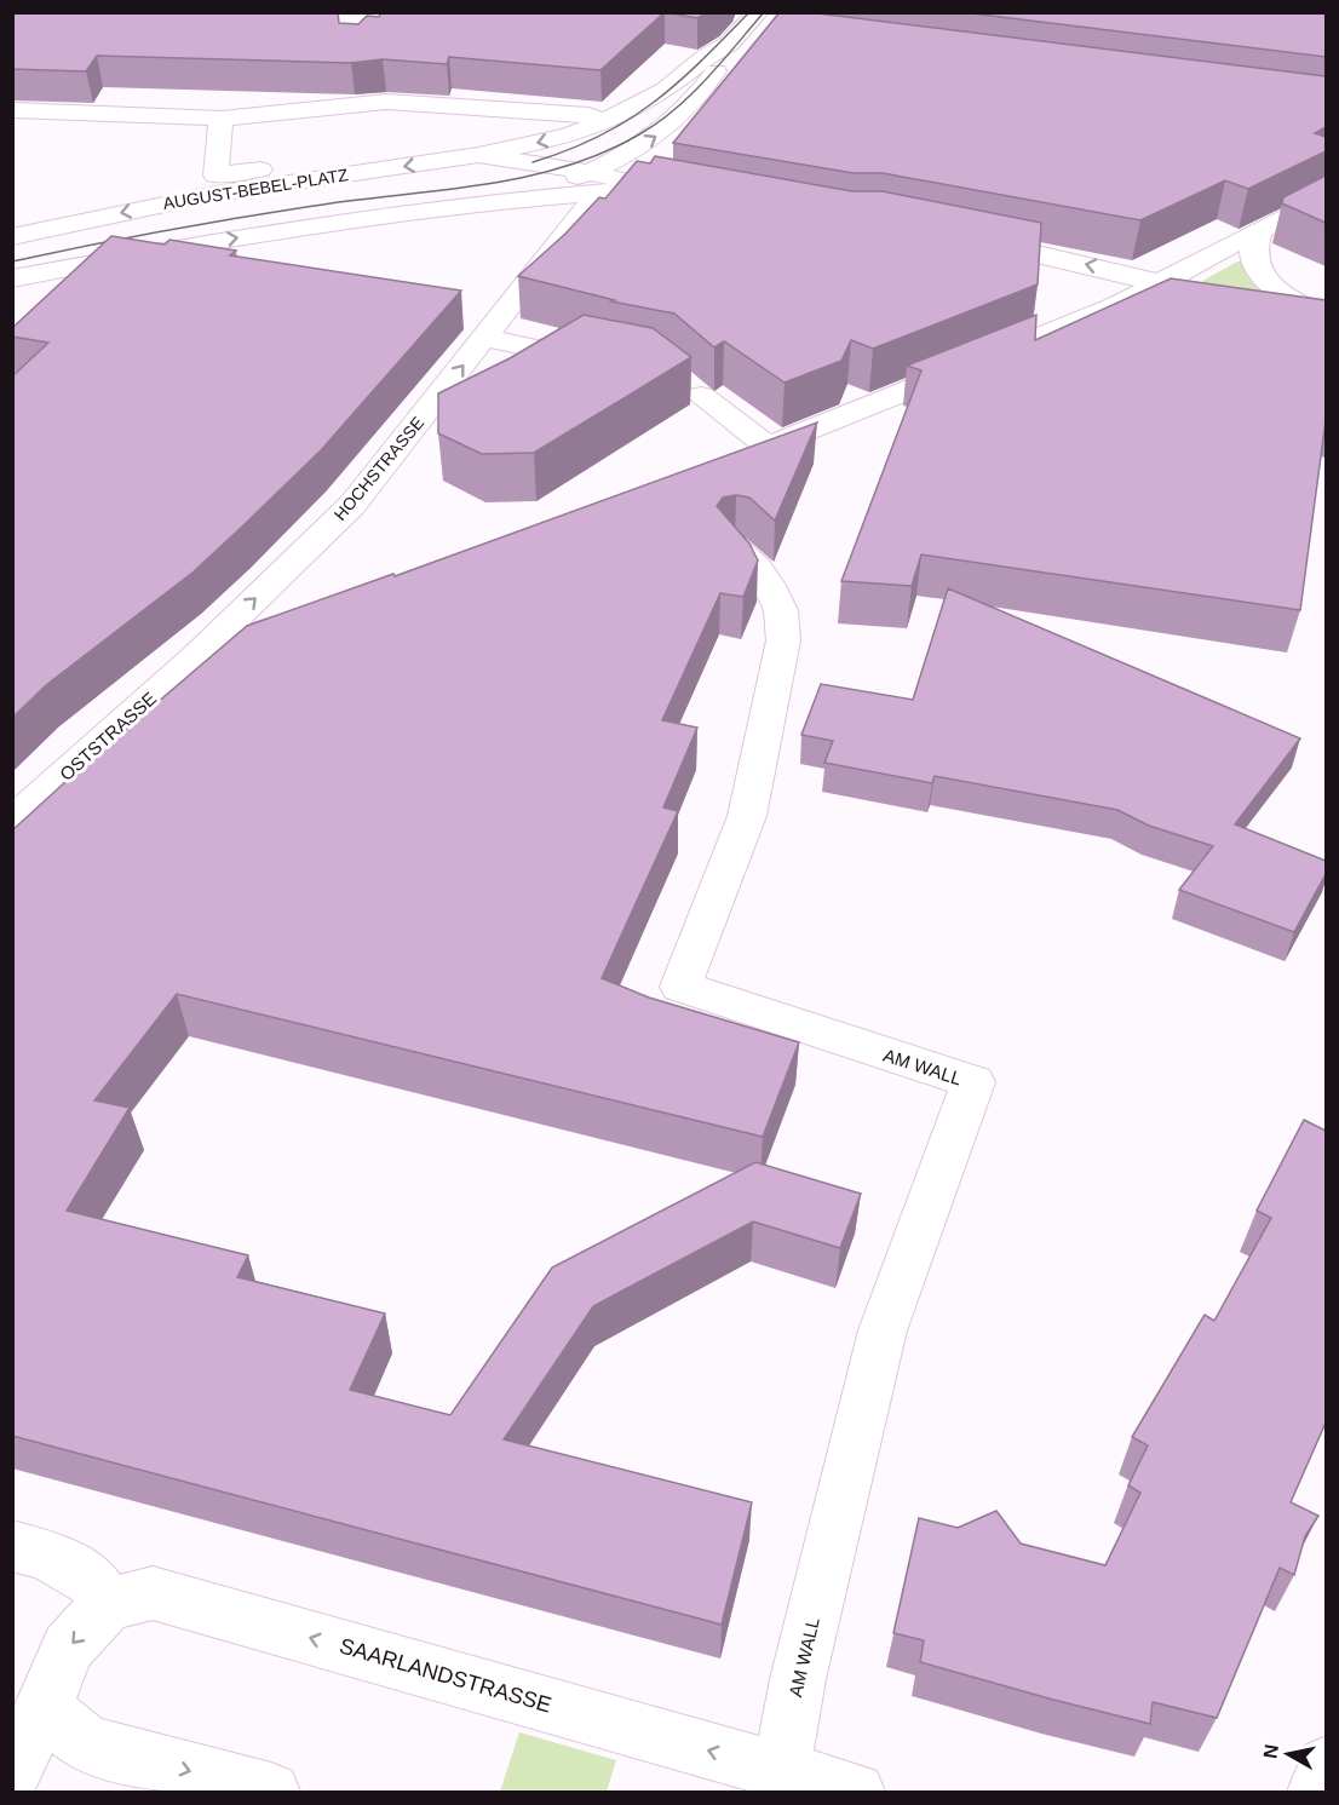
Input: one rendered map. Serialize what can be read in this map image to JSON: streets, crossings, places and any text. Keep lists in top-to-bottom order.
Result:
{
  "streets": {
    "street": [
      "AUGUST-BEBEL-PLATZ",
      "HOCHSTRASSE",
      "OSTSTRASSE",
      "AM WALL",
      "SAARLANDSTRASSE"
    ]
  },
  "crossings": [
    ["AUGUST-BEBEL-PLATZ", "HOCHSTRASSE"],
    ["HOCHSTRASSE", "OSTSTRASSE"],
    ["AM WALL", "SAARLANDSTRASSE"]
  ],
  "one_way": ["SAARLANDSTRASSE"],
  "north": "left"
}
